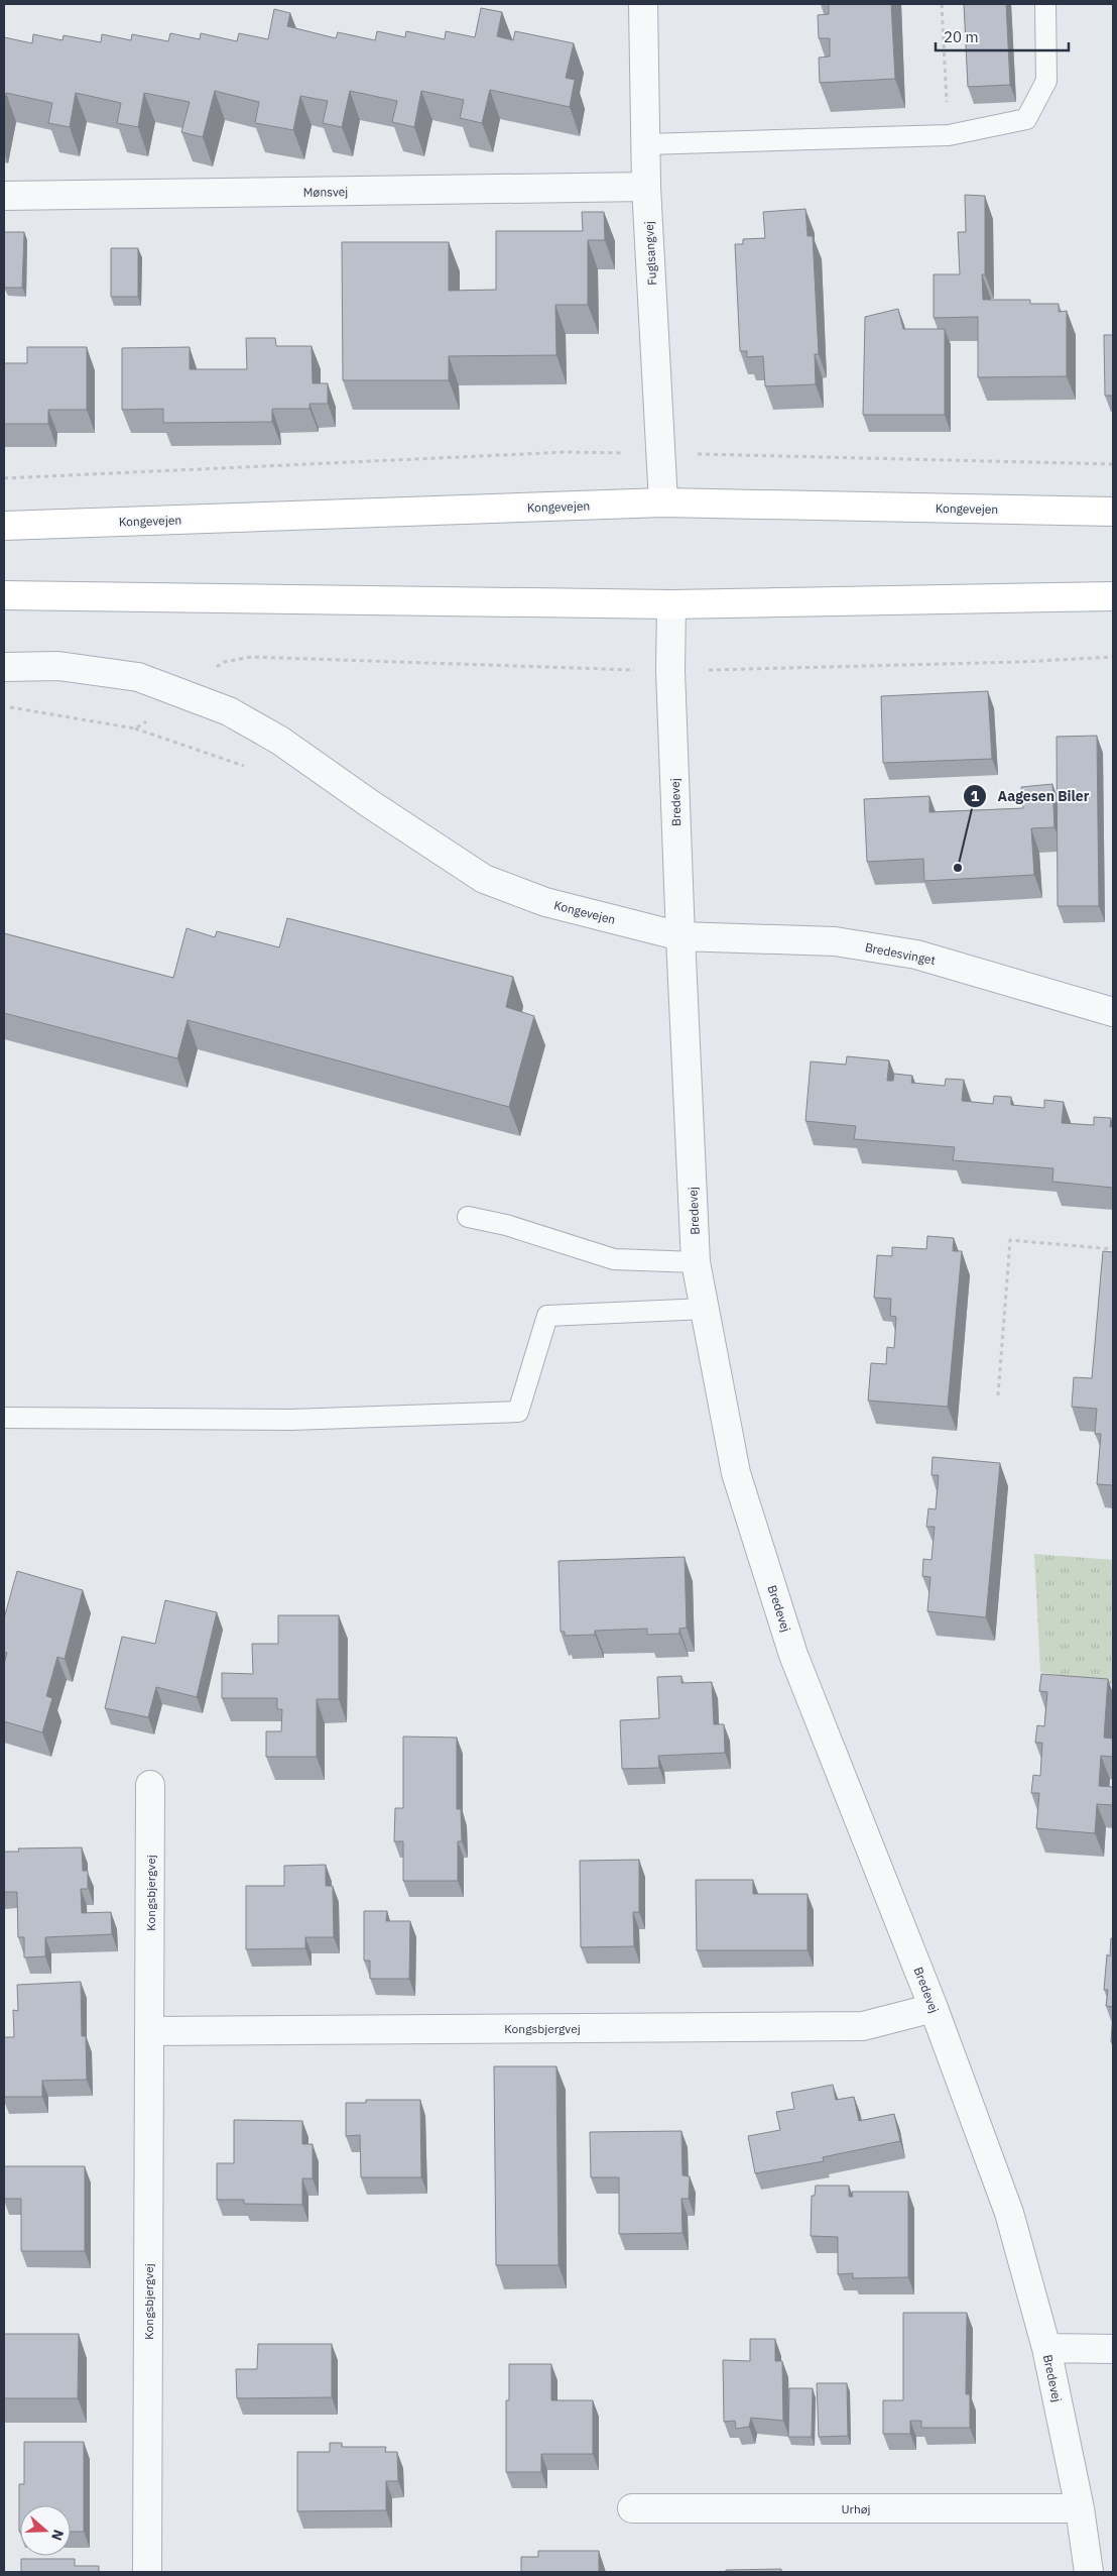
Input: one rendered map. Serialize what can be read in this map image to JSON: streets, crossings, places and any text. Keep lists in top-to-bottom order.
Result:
{
  "streets": {
    "main road": ["Kongevejen"],
    "street": [
      "Mønsvej",
      "Fuglsangvej",
      "Bredevej",
      "Bredesvinget",
      "Kongsbjergvej",
      "Urhøj"
    ]
  },
  "crossings": [
    ["Mønsvej", "Fuglsangvej"],
    ["Fuglsangvej", "Kongevejen"],
    ["Kongevejen", "Bredevej"],
    ["Kongevejen", "Bredesvinget"],
    ["Bredevej", "Bredesvinget"],
    ["Bredevej", "Kongsbjergvej"],
    ["Bredevej", "Urhøj"]
  ],
  "places": ["Aagesen Biler"],
  "scale_bar": "20 m",
  "north": "right"
}
